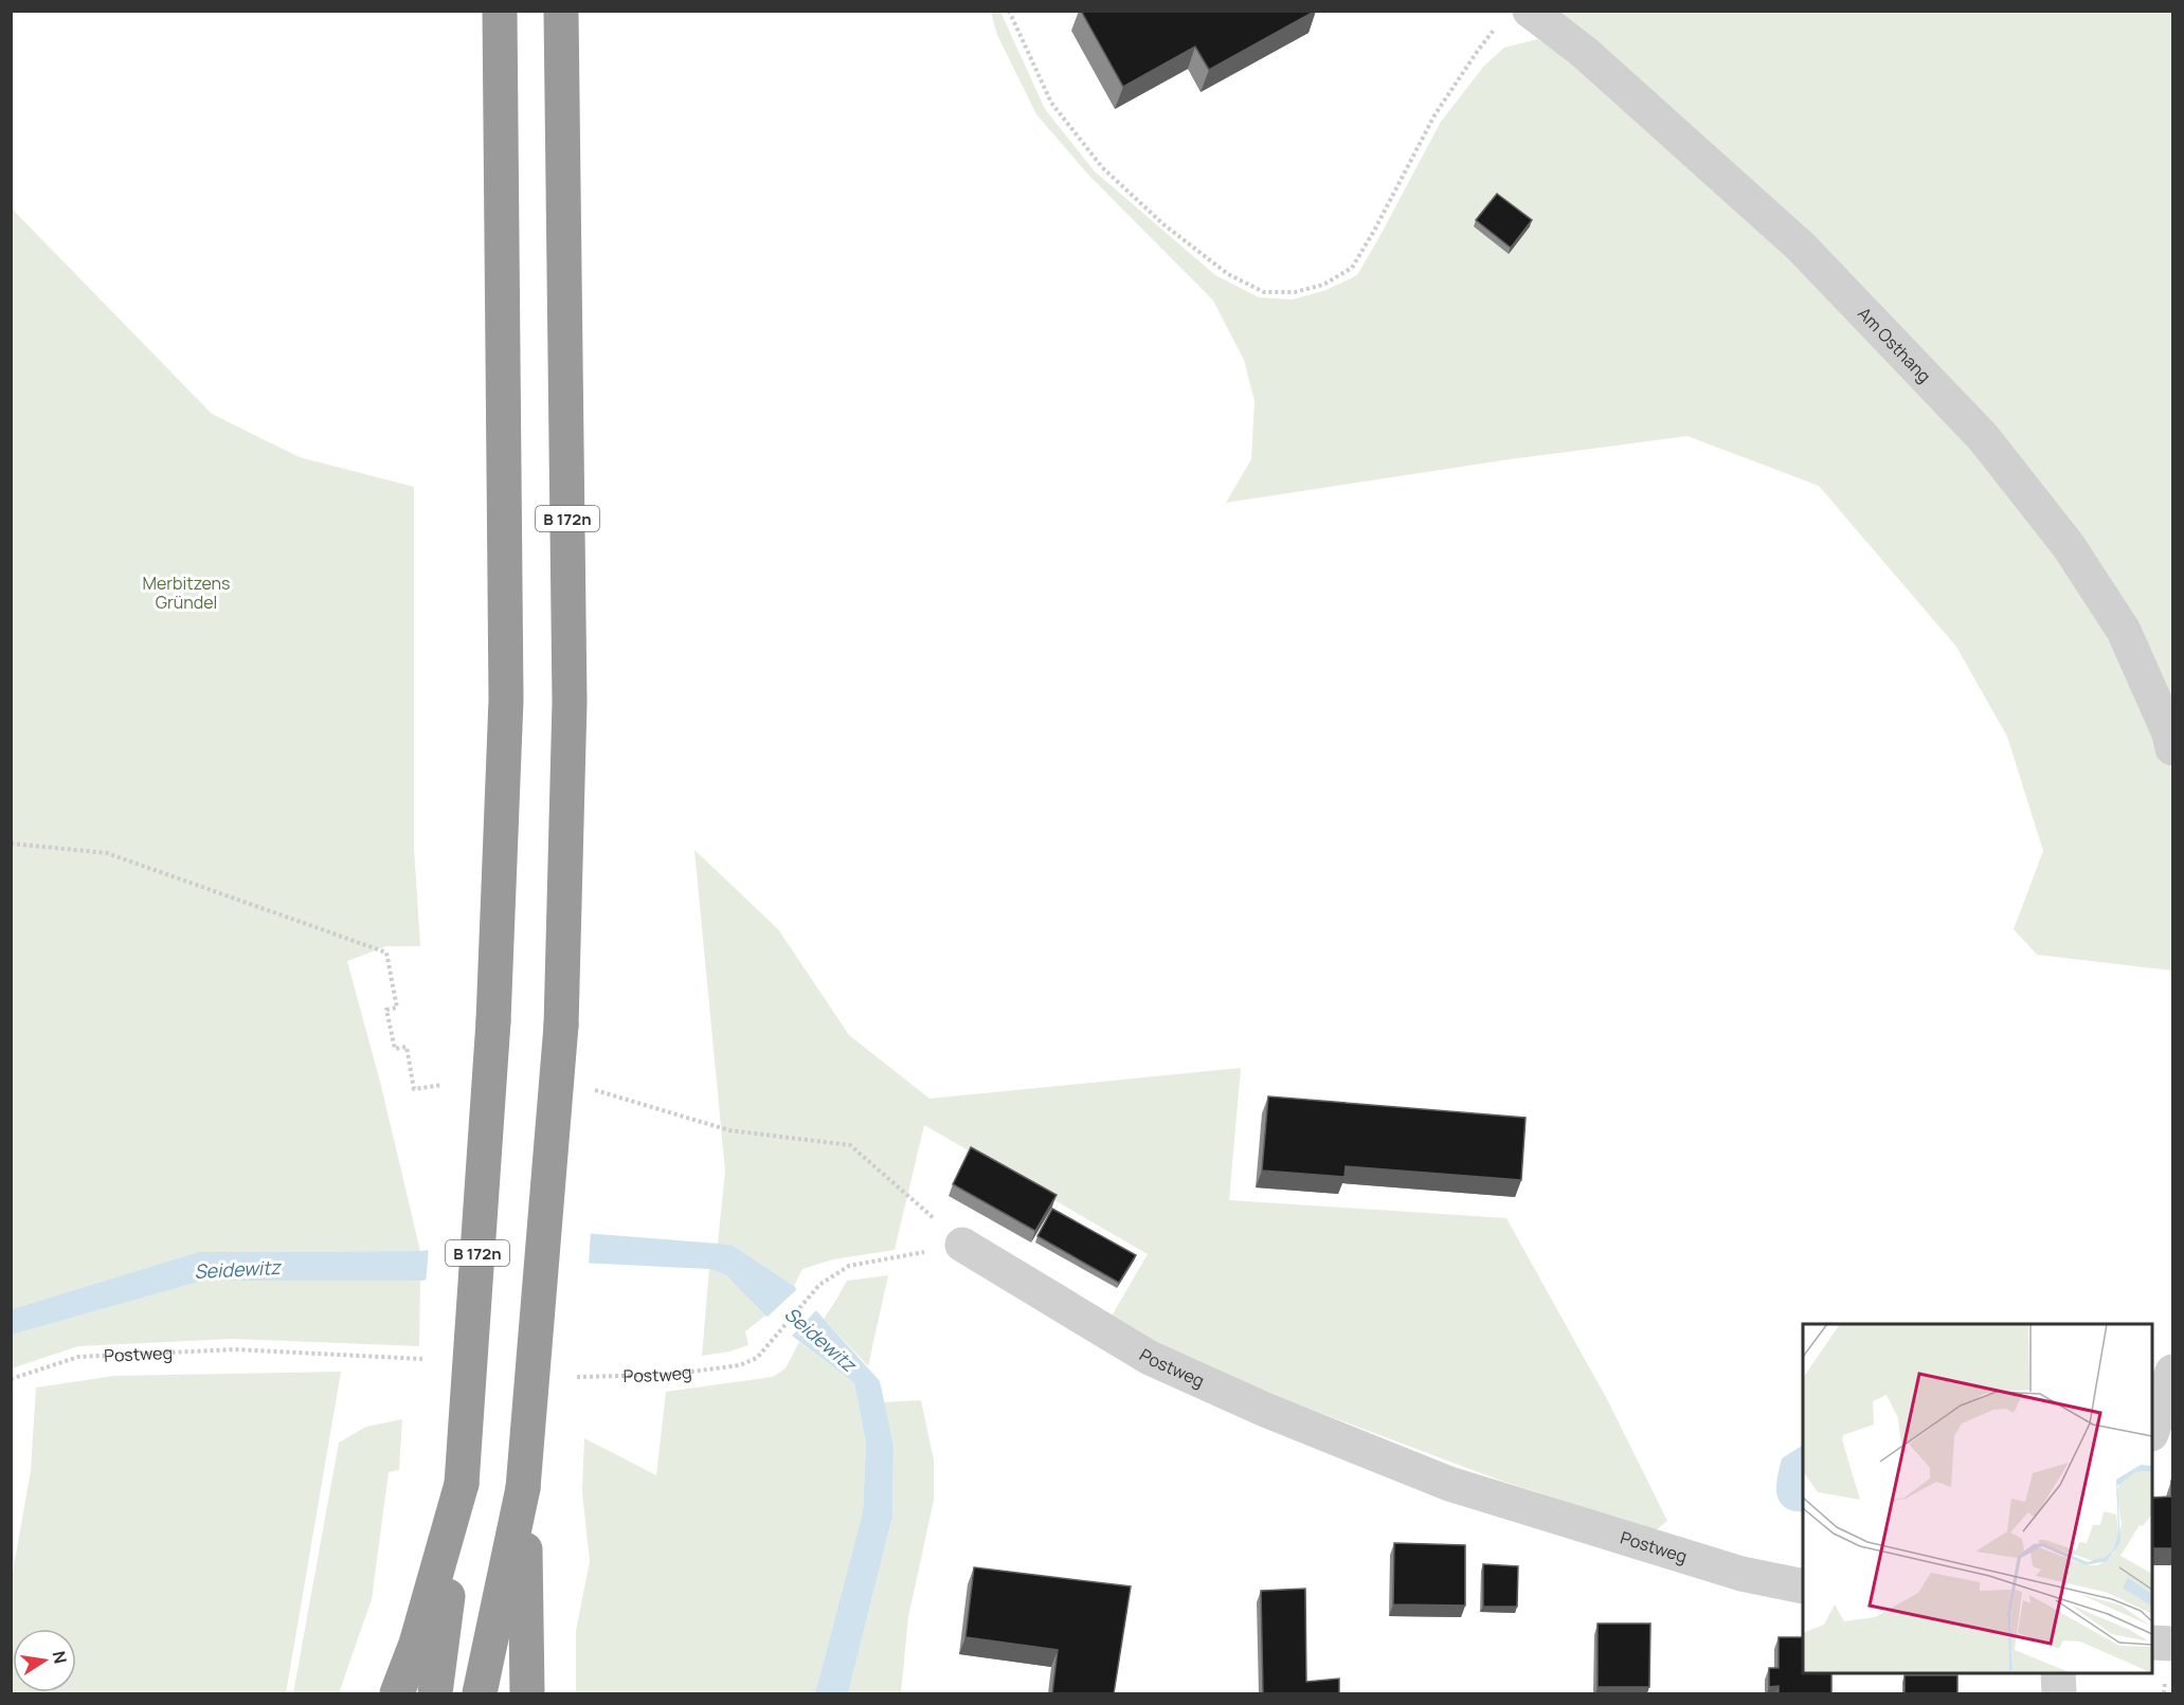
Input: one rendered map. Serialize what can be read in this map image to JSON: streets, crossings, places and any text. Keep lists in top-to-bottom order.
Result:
{
  "streets": {
    "highway": ["B 172n"],
    "street": ["Am Osthang", "Postweg"]
  },
  "water": ["Seidewitz"],
  "parks": ["Merbitzens Gründel"],
  "north": "right"
}
